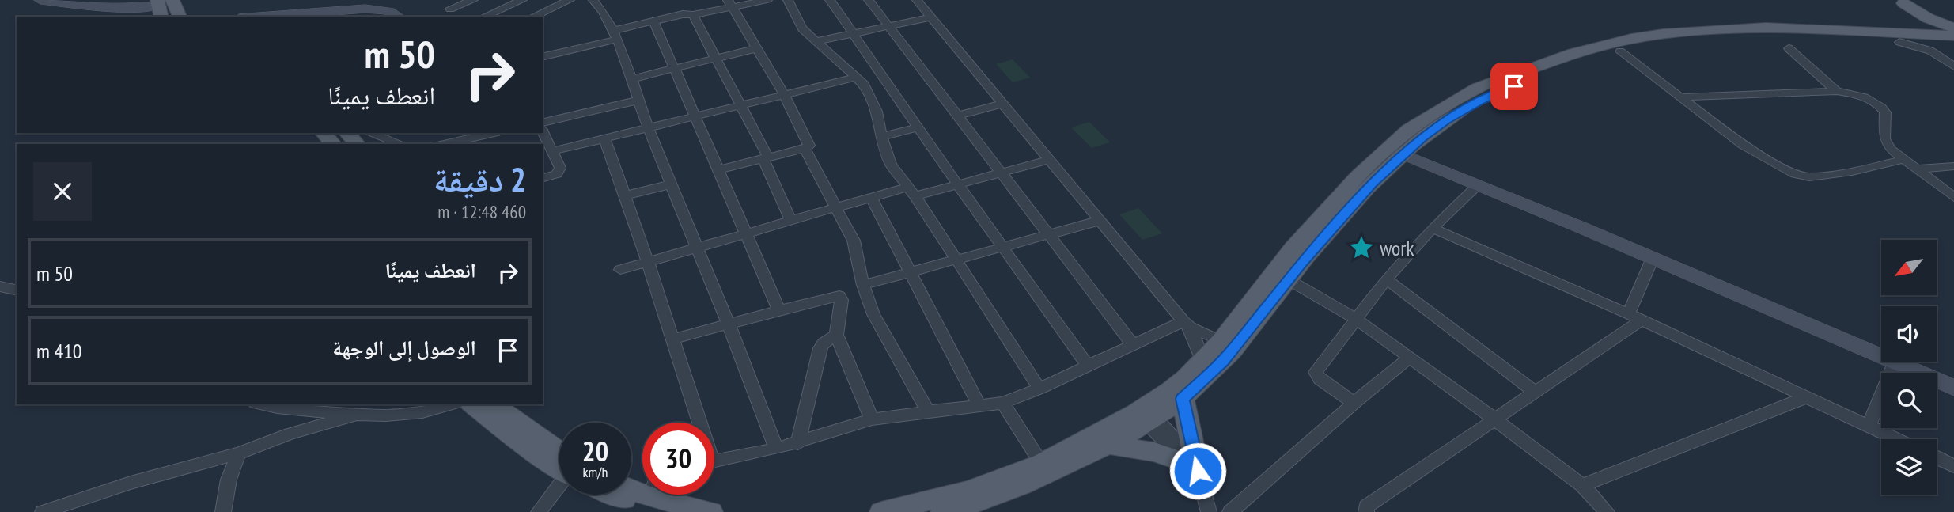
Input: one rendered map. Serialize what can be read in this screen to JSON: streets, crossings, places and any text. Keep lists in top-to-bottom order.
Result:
{
  "places": {
    "place": ["work"]
  },
  "north": "bottom left",
  "page": {
    "turn": ["50 m", "انعطف يمينًا"],
    "heading": ["2 دقيقة", "460 m · 12:48"],
    "list": [
      {
        "name": "انعطف يمينًا",
        "value": "50 m"
      },
      {
        "name": "الوصول إلى الوجهة",
        "value": "410 m"
      }
    ],
    "speed": "20 km/h",
    "limit": "30"
  }
}
